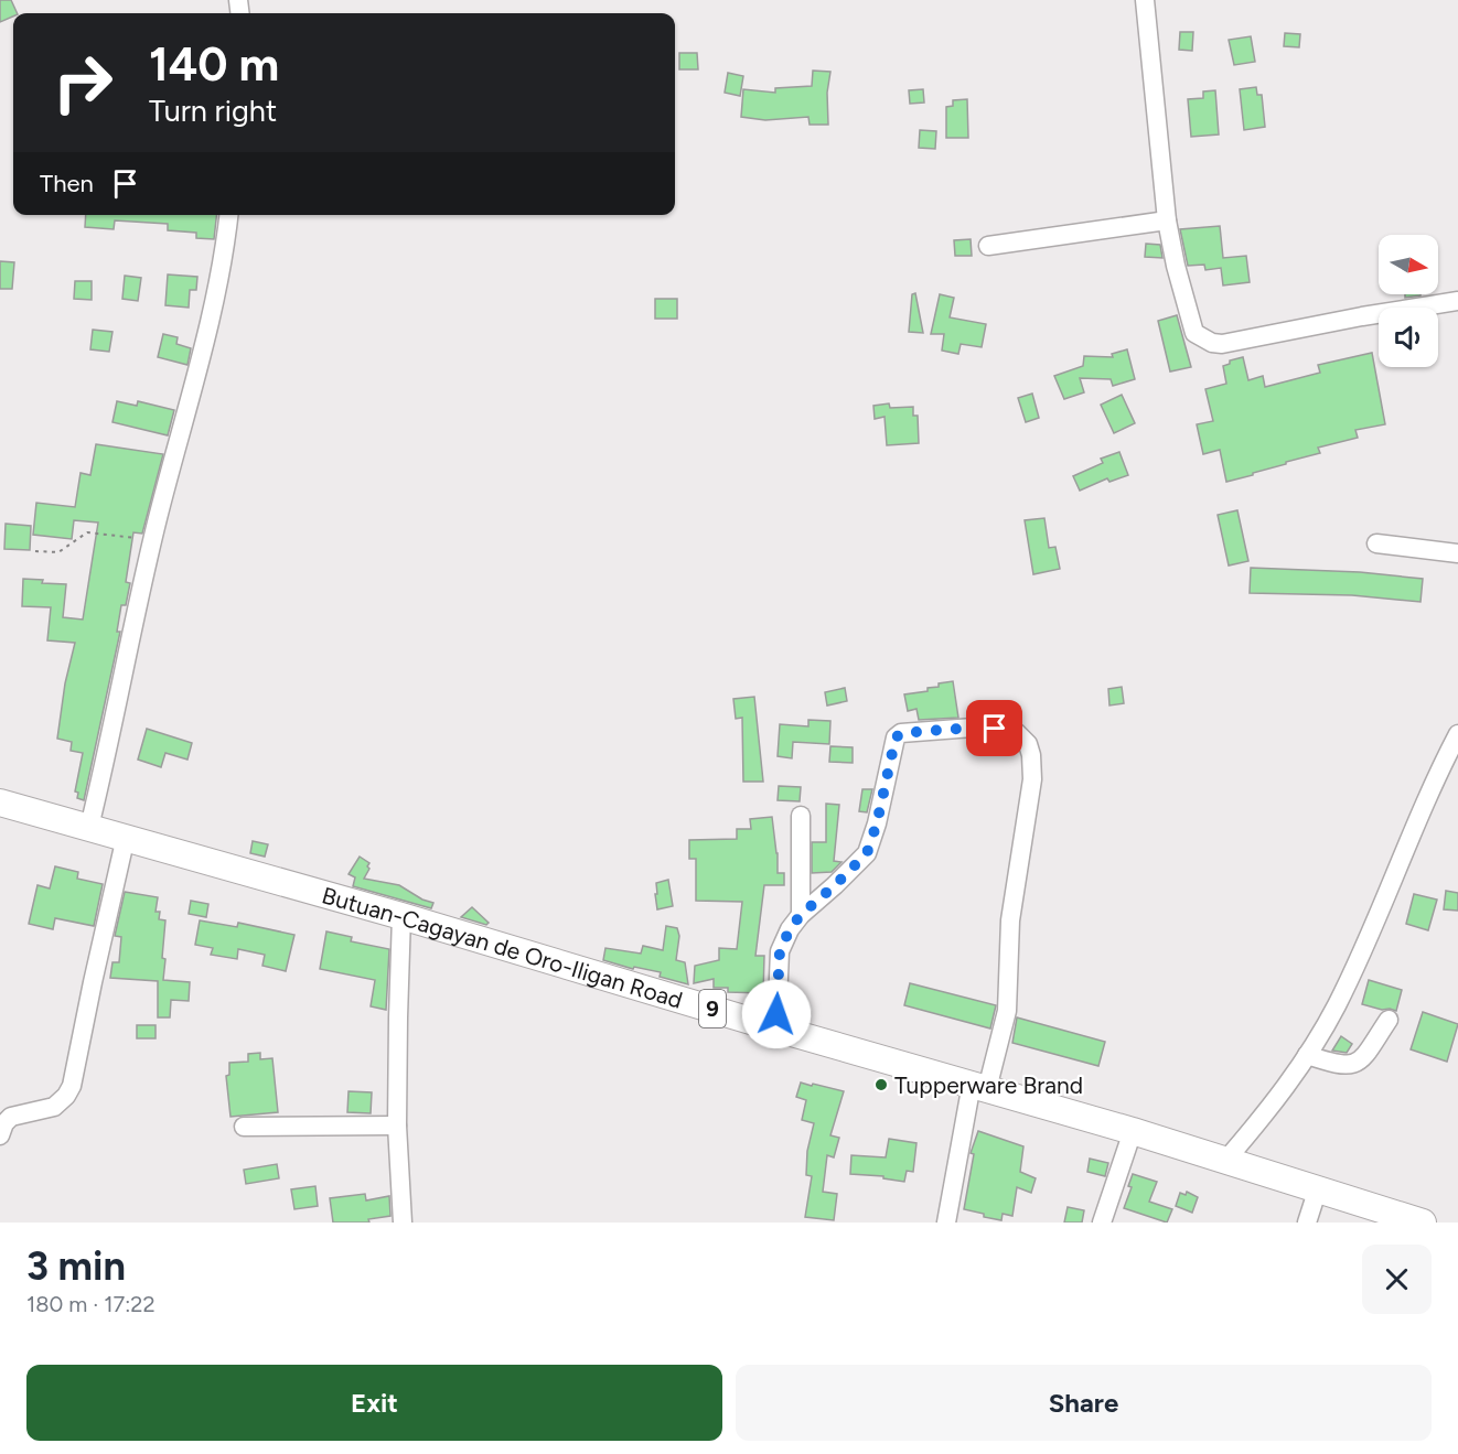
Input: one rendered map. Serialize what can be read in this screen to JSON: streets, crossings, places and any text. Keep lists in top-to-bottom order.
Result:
{
  "streets": {
    "highway": ["Butuan-Cagayan de Oro-Iligan Road", "9"]
  },
  "places": ["Tupperware Brand"],
  "north": "right",
  "page": {
    "turn": ["140 m", "Turn right"],
    "then": "Then",
    "heading": ["3 min", "180 m · 17:22"],
    "buttons": ["Exit", "Share"]
  }
}
